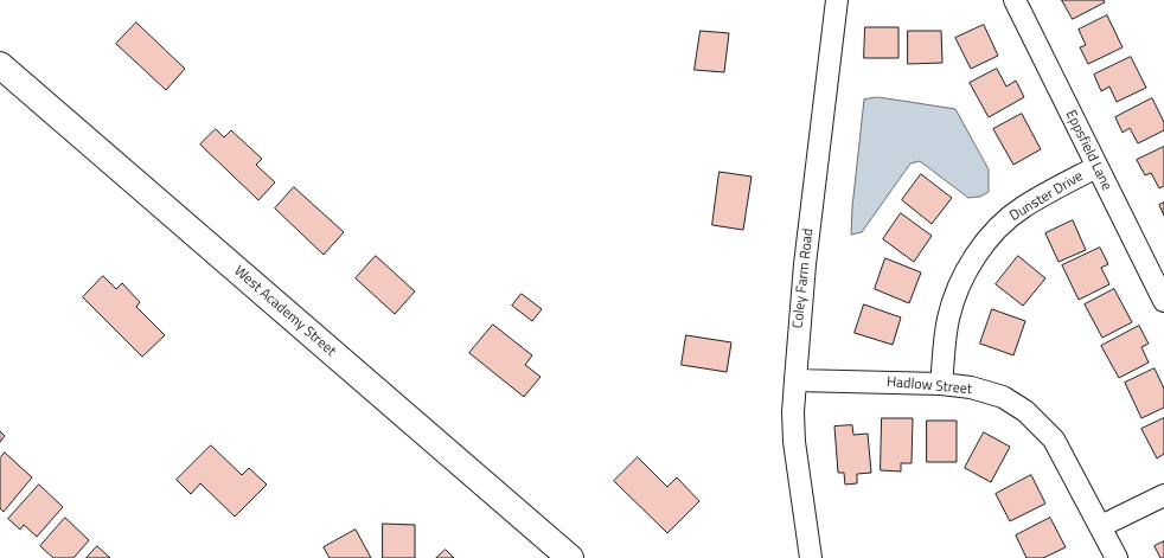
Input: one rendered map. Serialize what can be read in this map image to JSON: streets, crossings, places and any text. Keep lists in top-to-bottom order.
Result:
{
  "streets": {
    "main road": ["West Academy Street"],
    "street": [
      "Eppsfield Lane",
      "Dunster Drive",
      "Coley Farm Road",
      "Hadlow Street"
    ]
  },
  "crossings": [
    ["Eppsfield Lane", "Dunster Drive"],
    ["Dunster Drive", "Hadlow Street"],
    ["Coley Farm Road", "Hadlow Street"]
  ]
}
